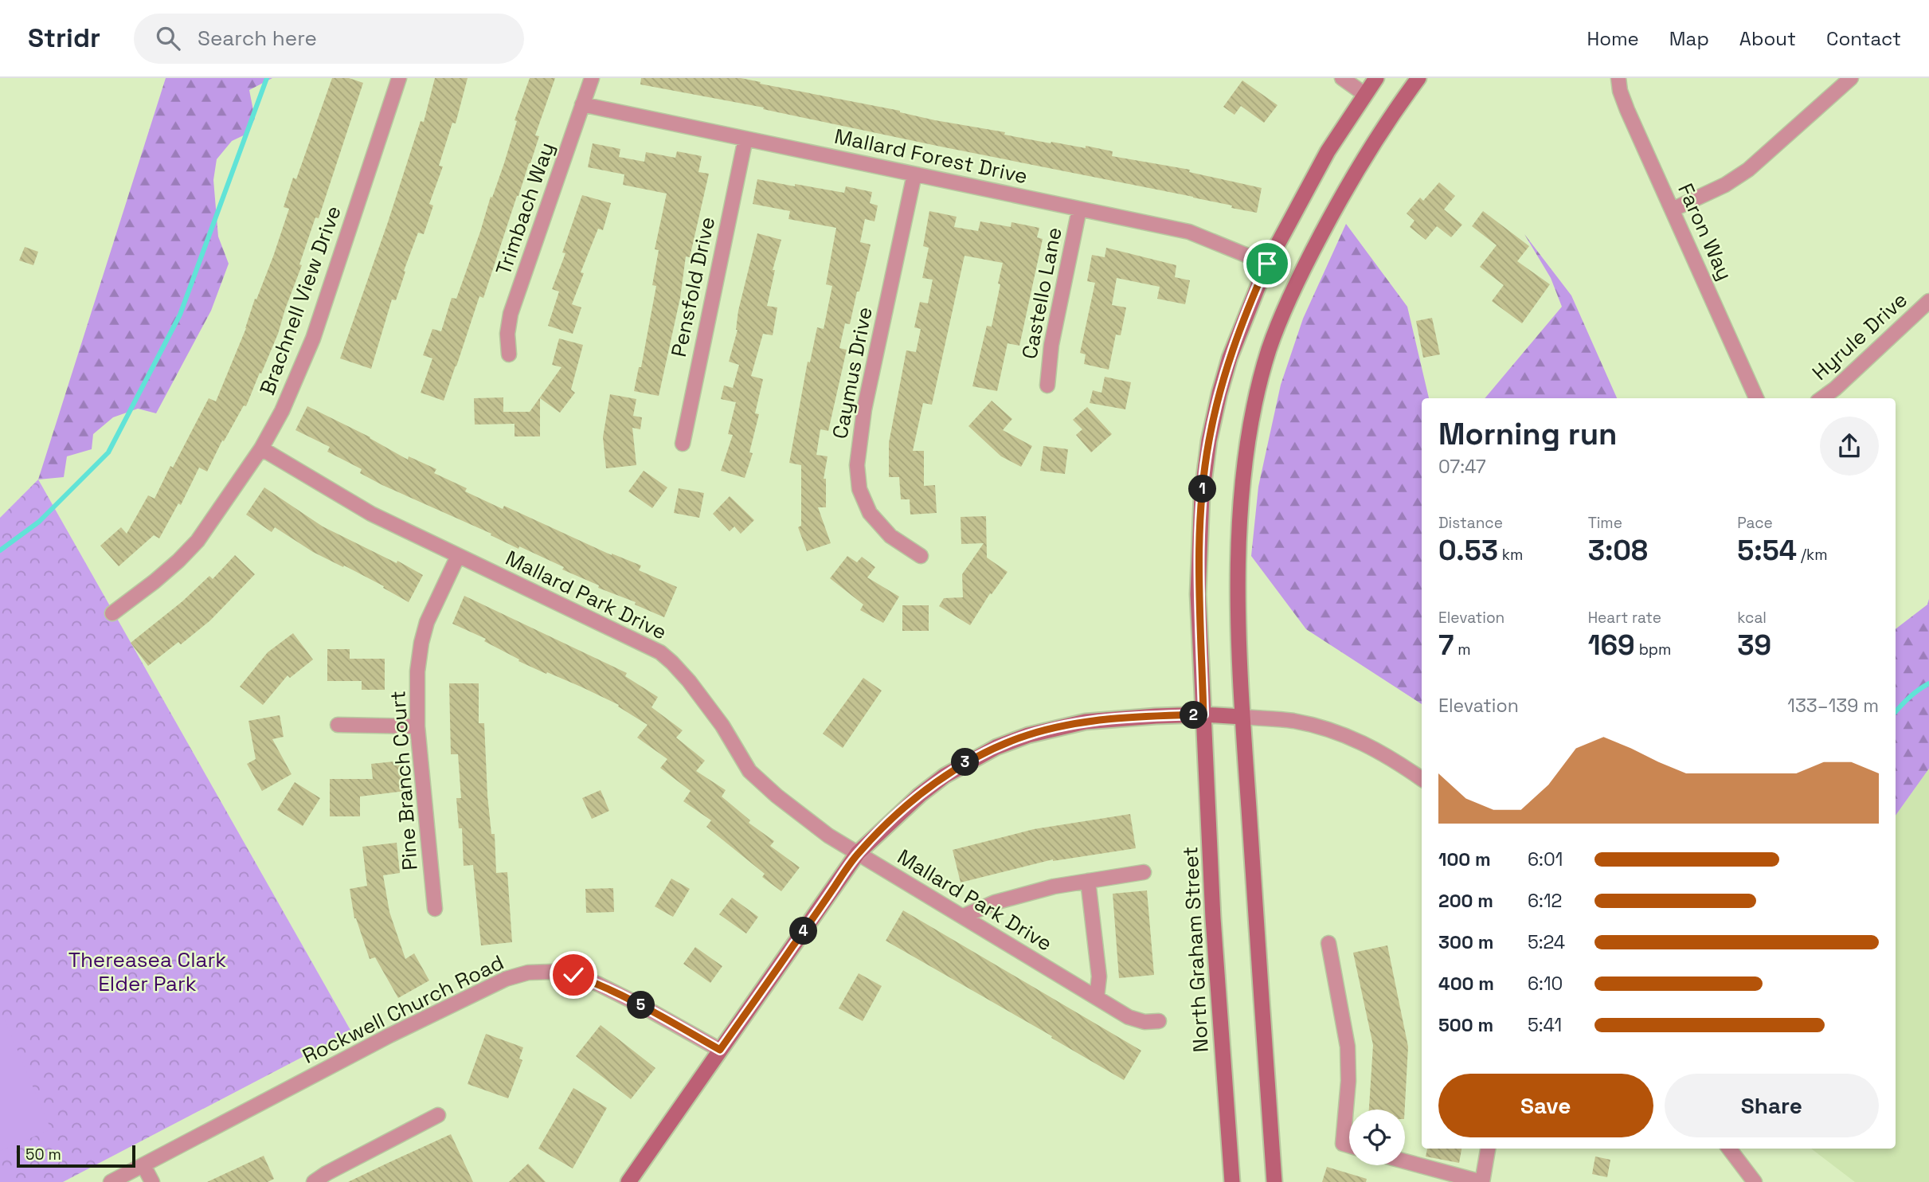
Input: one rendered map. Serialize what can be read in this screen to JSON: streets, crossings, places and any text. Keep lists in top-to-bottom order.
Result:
{
  "streets": {
    "main road": ["North Graham Street"],
    "street": [
      "Mallard Forest Drive",
      "Trimbach Way",
      "Faron Way",
      "Pensfold Drive",
      "Castello Lane",
      "Brachnell View Drive",
      "Hyrule Drive",
      "Caymus Drive",
      "Mallard Park Drive",
      "Pine Branch Court",
      "Rockwell Church Road"
    ]
  },
  "crossings": [
    ["Mallard Forest Drive", "Trimbach Way"],
    ["Mallard Forest Drive", "Pensfold Drive"],
    ["Mallard Forest Drive", "Castello Lane"],
    ["Mallard Forest Drive", "Caymus Drive"],
    ["Mallard Forest Drive", "North Graham Street"],
    ["Brachnell View Drive", "Mallard Park Drive"],
    ["Mallard Park Drive", "Pine Branch Court"]
  ],
  "parks": ["Thereasea Clark Elder Park"],
  "scale_bar": "50 m",
  "page": {
    "header": "Stridr",
    "search": "Search here",
    "nav": [
      "Home",
      "Map",
      "About",
      "Contact"
    ],
    "heading": ["Morning run", "07:47"],
    "pins": [
      "1",
      "2",
      "3",
      "4",
      "5"
    ],
    "stats": [
      ["Distance", "0.53 km"],
      ["Time", "3:08"],
      ["Pace", "5:54 /km"],
      ["Elevation", "7 m"],
      ["Heart rate", "169 bpm"],
      ["kcal", "39"]
    ],
    "chart": ["Elevation", "133–139 m"],
    "list": [
      {
        "name": "100 m",
        "note": "6:01"
      },
      {
        "name": "200 m",
        "note": "6:12"
      },
      {
        "name": "300 m",
        "note": "5:24"
      },
      {
        "name": "400 m",
        "note": "6:10"
      },
      {
        "name": "500 m",
        "note": "5:41"
      }
    ],
    "buttons": ["Save", "Share"],
    "scale": "50 m"
  }
}
